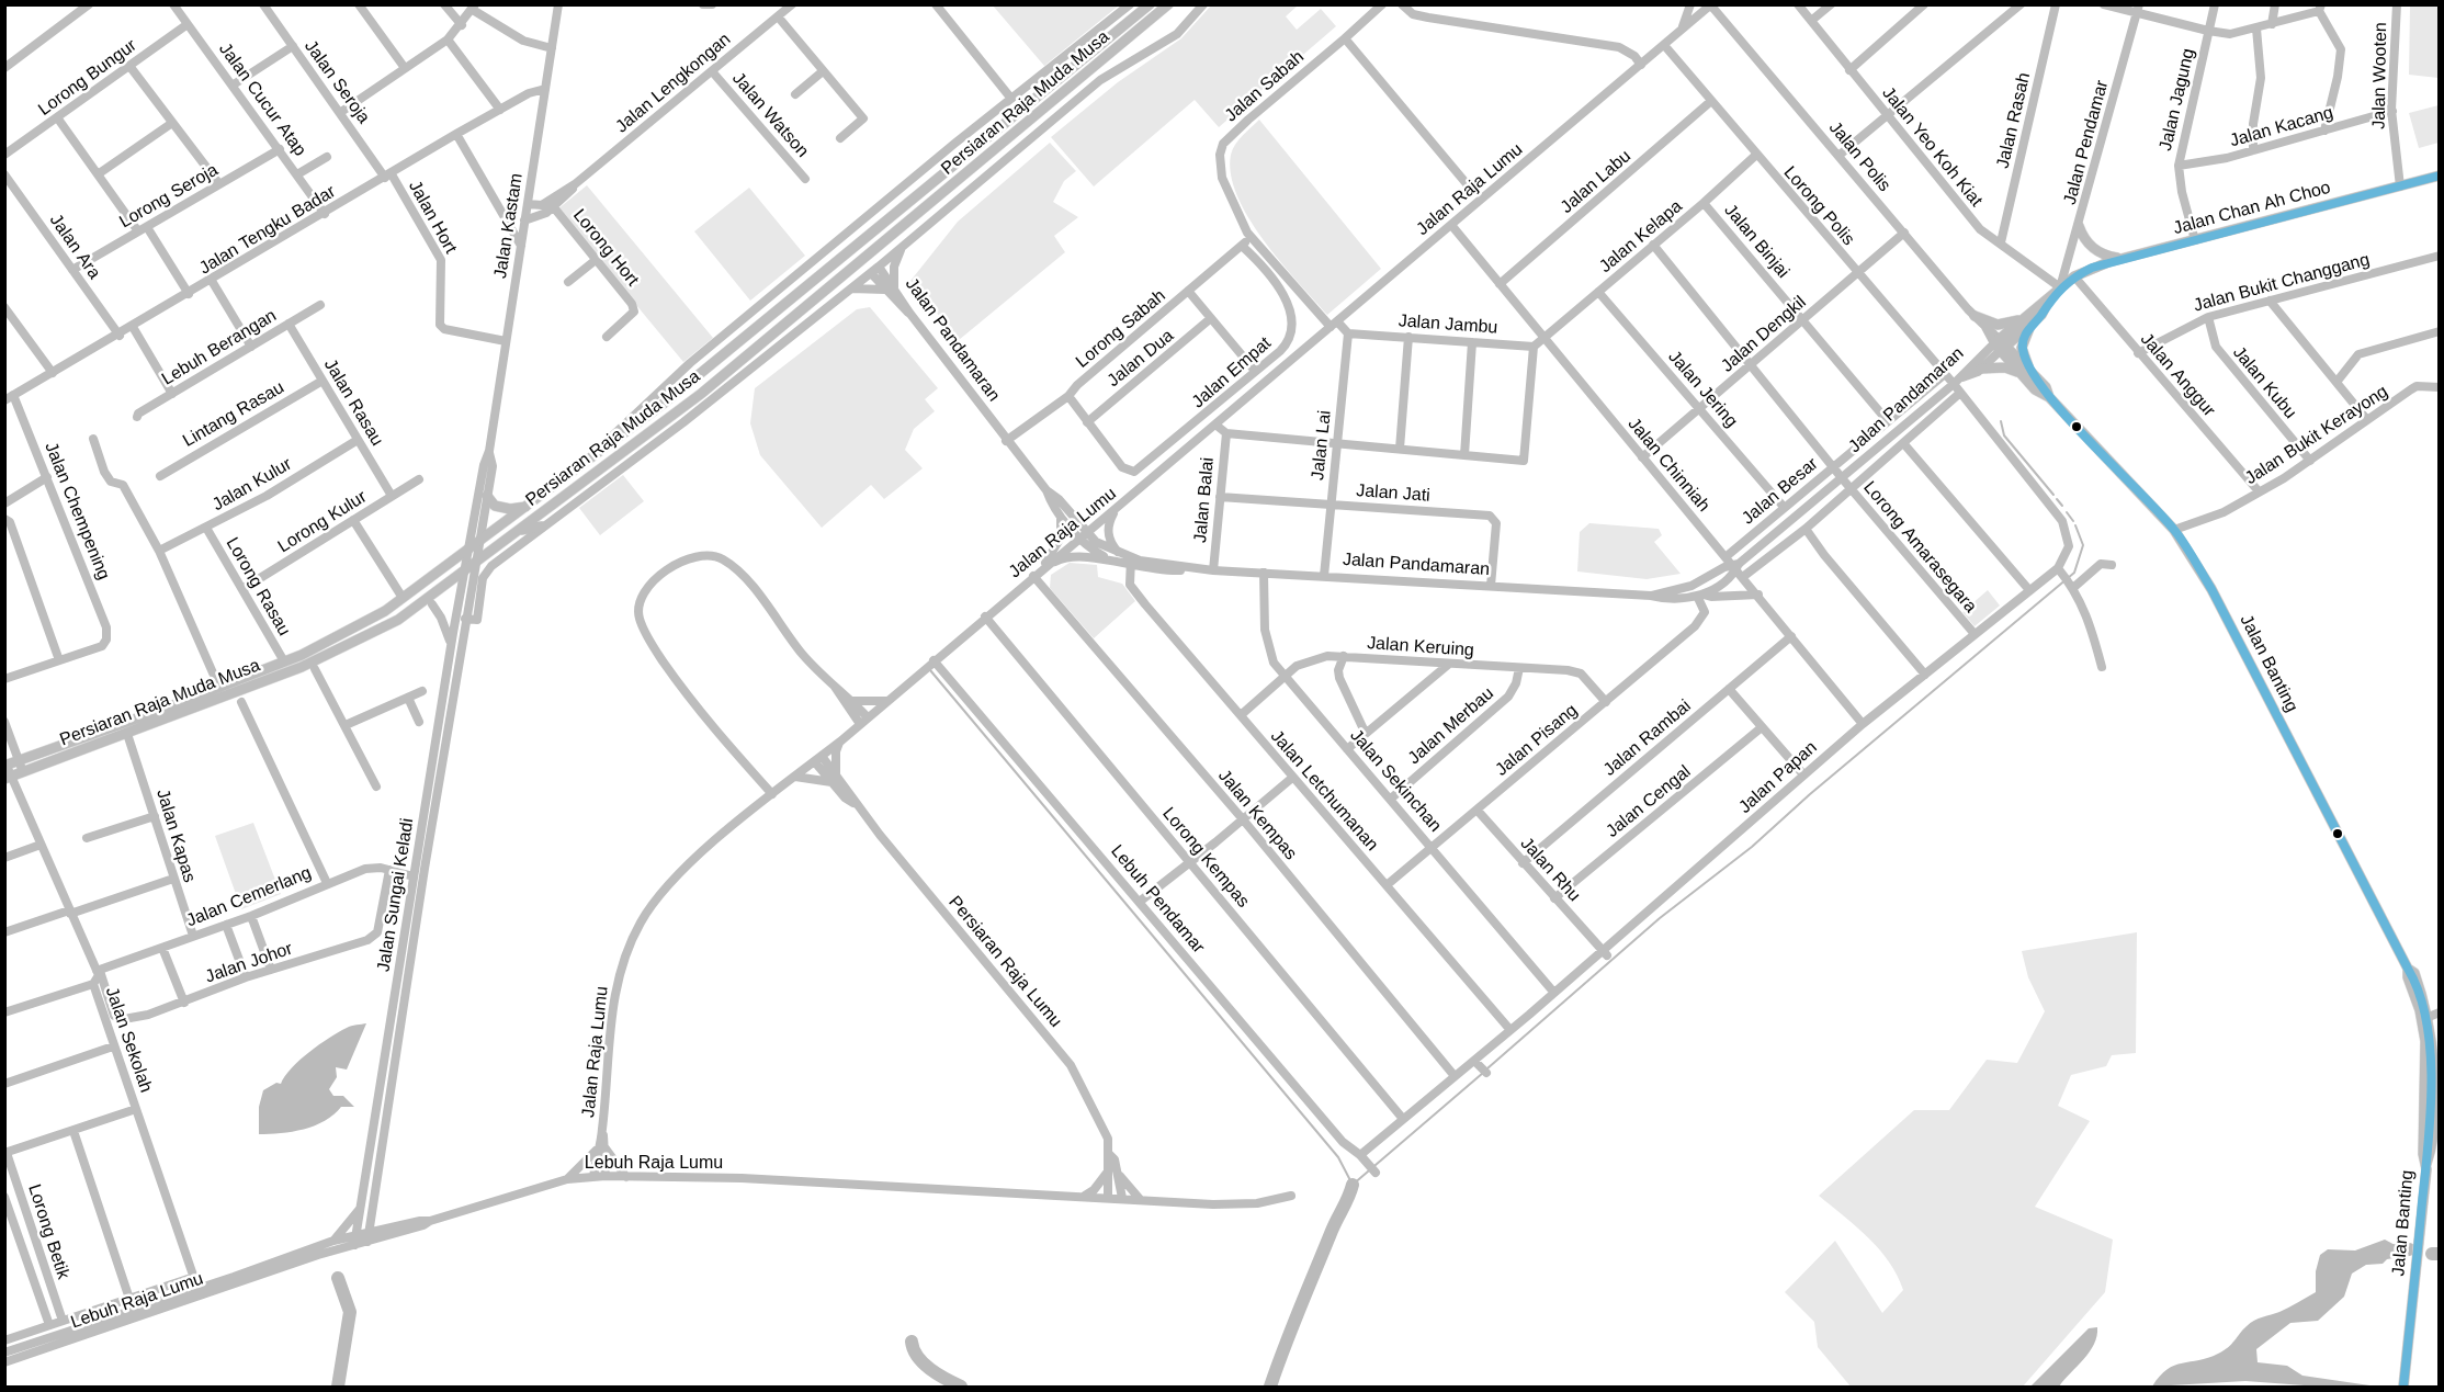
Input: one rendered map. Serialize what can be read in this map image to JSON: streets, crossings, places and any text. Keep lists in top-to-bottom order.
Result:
{
  "streets": {
    "main road": ["Persiaran Raja Muda Musa", "Jalan Chan Ah Choo", "Jalan Banting"],
    "street": [
      "Jalan Wooten",
      "Lorong Bungur",
      "Jalan Seroja",
      "Jalan Lengkongan",
      "Jalan Sabah",
      "Jalan Cucur Atap",
      "Jalan Jagung",
      "Jalan Watson",
      "Jalan Rasah",
      "Jalan Kacang",
      "Jalan Pendamar",
      "Jalan Yeo Koh Kiat",
      "Jalan Polis",
      "Jalan Labu",
      "Jalan Raja Lumu",
      "Lorong Seroja",
      "Lorong Polis",
      "Jalan Hort",
      "Jalan Kastam",
      "Jalan Tengku Badar",
      "Jalan Kelapa",
      "Jalan Binjai",
      "Jalan Ara",
      "Lorong Hort",
      "Jalan Bukit Changgang",
      "Jalan Jambu",
      "Lorong Sabah",
      "Jalan Dengkil",
      "Jalan Pandamaran",
      "Lebuh Berangan",
      "Jalan Dua",
      "Jalan Empat",
      "Jalan Anggur",
      "Jalan Kubu",
      "Jalan Jering",
      "Jalan Rasau",
      "Lintang Rasau",
      "Jalan Bukit Kerayong",
      "Jalan Lai",
      "Jalan Chinniah",
      "Jalan Kulur",
      "Jalan Besar",
      "Jalan Jati",
      "Jalan Balai",
      "Jalan Chempening",
      "Lorong Kulur",
      "Lorong Amarasegara",
      "Lorong Rasau",
      "Jalan Keruing",
      "Jalan Merbau",
      "Jalan Rambai",
      "Jalan Pisang",
      "Jalan Papan",
      "Jalan Sekinchan",
      "Jalan Letchumanan",
      "Jalan Cengal",
      "Jalan Kempas",
      "Jalan Kapas",
      "Lorong Kempas",
      "Jalan Rhu",
      "Jalan Sungai Keladi",
      "Jalan Cemerlang",
      "Lebuh Pendamar",
      "Persiaran Raja Lumu",
      "Jalan Johor",
      "Jalan Sekolah",
      "Lebuh Raja Lumu",
      "Lorong Betik"
    ]
  },
  "crossings": [
    ["Jalan Wooten", "Jalan Kacang"],
    ["Jalan Wooten", "Jalan Chan Ah Choo"],
    ["Lorong Bungur", "Jalan Cucur Atap"],
    ["Jalan Seroja", "Jalan Hort"],
    ["Jalan Seroja", "Jalan Tengku Badar"],
    ["Jalan Lengkongan", "Jalan Watson"],
    ["Jalan Lengkongan", "Jalan Kastam"],
    ["Jalan Lengkongan", "Lorong Hort"],
    ["Jalan Sabah", "Jalan Raja Lumu"],
    ["Jalan Sabah", "Lorong Sabah"],
    ["Jalan Cucur Atap", "Lorong Seroja"],
    ["Jalan Cucur Atap", "Jalan Tengku Badar"],
    ["Jalan Jagung", "Jalan Kacang"],
    ["Jalan Jagung", "Jalan Chan Ah Choo"],
    ["Persiaran Raja Muda Musa", "Jalan Kastam"],
    ["Persiaran Raja Muda Musa", "Lorong Rasau"],
    ["Persiaran Raja Muda Musa", "Jalan Kapas"],
    ["Persiaran Raja Muda Musa", "Jalan Sungai Keladi"],
    ["Persiaran Raja Muda Musa", "Jalan Sekolah"],
    ["Jalan Rasah", "Jalan Yeo Koh Kiat"],
    ["Jalan Pendamar", "Jalan Yeo Koh Kiat"],
    ["Jalan Polis", "Jalan Raja Lumu"],
    ["Jalan Polis", "Jalan Dengkil"],
    ["Jalan Polis", "Jalan Pandamaran"],
    ["Jalan Polis", "Jalan Banting"],
    ["Jalan Labu", "Lorong Polis"],
    ["Jalan Labu", "Jalan Chinniah"],
    ["Jalan Raja Lumu", "Lorong Polis"],
    ["Jalan Raja Lumu", "Jalan Pandamaran"],
    ["Jalan Raja Lumu", "Jalan Chinniah"],
    ["Jalan Raja Lumu", "Jalan Kempas"],
    ["Jalan Raja Lumu", "Lorong Kempas"],
    ["Jalan Raja Lumu", "Lebuh Pendamar"],
    ["Jalan Raja Lumu", "Persiaran Raja Lumu"],
    ["Lorong Seroja", "Jalan Ara"],
    ["Lorong Polis", "Jalan Kelapa"],
    ["Lorong Polis", "Jalan Dengkil"],
    ["Lorong Polis", "Jalan Pandamaran"],
    ["Lorong Polis", "Jalan Besar"],
    ["Jalan Chan Ah Choo", "Jalan Anggur"],
    ["Jalan Hort", "Jalan Kastam"],
    ["Jalan Hort", "Jalan Tengku Badar"],
    ["Jalan Kastam", "Jalan Tengku Badar"],
    ["Jalan Kastam", "Jalan Sungai Keladi"],
    ["Jalan Tengku Badar", "Jalan Ara"],
    ["Jalan Tengku Badar", "Jalan Chempening"],
    ["Jalan Kelapa", "Jalan Binjai"],
    ["Jalan Kelapa", "Jalan Jering"],
    ["Jalan Kelapa", "Jalan Chinniah"],
    ["Jalan Kelapa", "Lorong Amarasegara"],
    ["Jalan Binjai", "Jalan Dengkil"],
    ["Jalan Binjai", "Jalan Besar"],
    ["Jalan Bukit Changgang", "Jalan Anggur"],
    ["Jalan Bukit Changgang", "Jalan Kubu"],
    ["Jalan Jambu", "Jalan Lai"],
    ["Lorong Sabah", "Jalan Pandamaran"],
    ["Lorong Sabah", "Jalan Empat"],
    ["Jalan Dengkil", "Jalan Jering"],
    ["Jalan Dengkil", "Jalan Chinniah"],
    ["Jalan Dengkil", "Lorong Amarasegara"],
    ["Jalan Pandamaran", "Jalan Lai"],
    ["Jalan Pandamaran", "Jalan Chinniah"],
    ["Jalan Pandamaran", "Jalan Jati"],
    ["Jalan Pandamaran", "Jalan Balai"],
    ["Jalan Pandamaran", "Lorong Amarasegara"],
    ["Jalan Pandamaran", "Jalan Banting"],
    ["Jalan Pandamaran", "Jalan Pisang"],
    ["Jalan Pandamaran", "Jalan Sekinchan"],
    ["Jalan Pandamaran", "Jalan Letchumanan"],
    ["Jalan Pandamaran", "Jalan Kempas"],
    ["Lebuh Berangan", "Jalan Rasau"],
    ["Jalan Dua", "Jalan Empat"],
    ["Jalan Anggur", "Jalan Bukit Kerayong"],
    ["Jalan Kubu", "Jalan Bukit Kerayong"],
    ["Jalan Jering", "Jalan Besar"],
    ["Jalan Rasau", "Lintang Rasau"],
    ["Jalan Rasau", "Jalan Kulur"],
    ["Jalan Rasau", "Lorong Kulur"],
    ["Jalan Bukit Kerayong", "Jalan Banting"],
    ["Jalan Lai", "Jalan Jati"],
    ["Jalan Chinniah", "Jalan Besar"],
    ["Jalan Chinniah", "Jalan Rambai"],
    ["Jalan Chinniah", "Jalan Papan"],
    ["Jalan Kulur", "Lorong Rasau"],
    ["Jalan Besar", "Lorong Amarasegara"],
    ["Jalan Jati", "Jalan Balai"],
    ["Lorong Kulur", "Lorong Rasau"],
    ["Lorong Amarasegara", "Jalan Papan"],
    ["Jalan Keruing", "Jalan Merbau"],
    ["Jalan Keruing", "Jalan Pisang"],
    ["Jalan Keruing", "Jalan Sekinchan"],
    ["Jalan Keruing", "Jalan Letchumanan"],
    ["Jalan Merbau", "Jalan Sekinchan"],
    ["Jalan Rambai", "Jalan Rhu"],
    ["Jalan Pisang", "Jalan Sekinchan"],
    ["Jalan Pisang", "Jalan Letchumanan"],
    ["Jalan Pisang", "Jalan Rhu"],
    ["Jalan Papan", "Jalan Sekinchan"],
    ["Jalan Papan", "Jalan Letchumanan"],
    ["Jalan Papan", "Jalan Kempas"],
    ["Jalan Papan", "Lorong Kempas"],
    ["Jalan Papan", "Jalan Rhu"],
    ["Jalan Papan", "Lebuh Pendamar"],
    ["Jalan Cengal", "Jalan Rhu"],
    ["Jalan Kapas", "Jalan Cemerlang"],
    ["Jalan Sungai Keladi", "Jalan Cemerlang"],
    ["Jalan Sungai Keladi", "Lebuh Raja Lumu"],
    ["Jalan Cemerlang", "Jalan Johor"],
    ["Jalan Cemerlang", "Jalan Sekolah"],
    ["Jalan Johor", "Jalan Sekolah"],
    ["Jalan Sekolah", "Lebuh Raja Lumu"]
  ]
}
